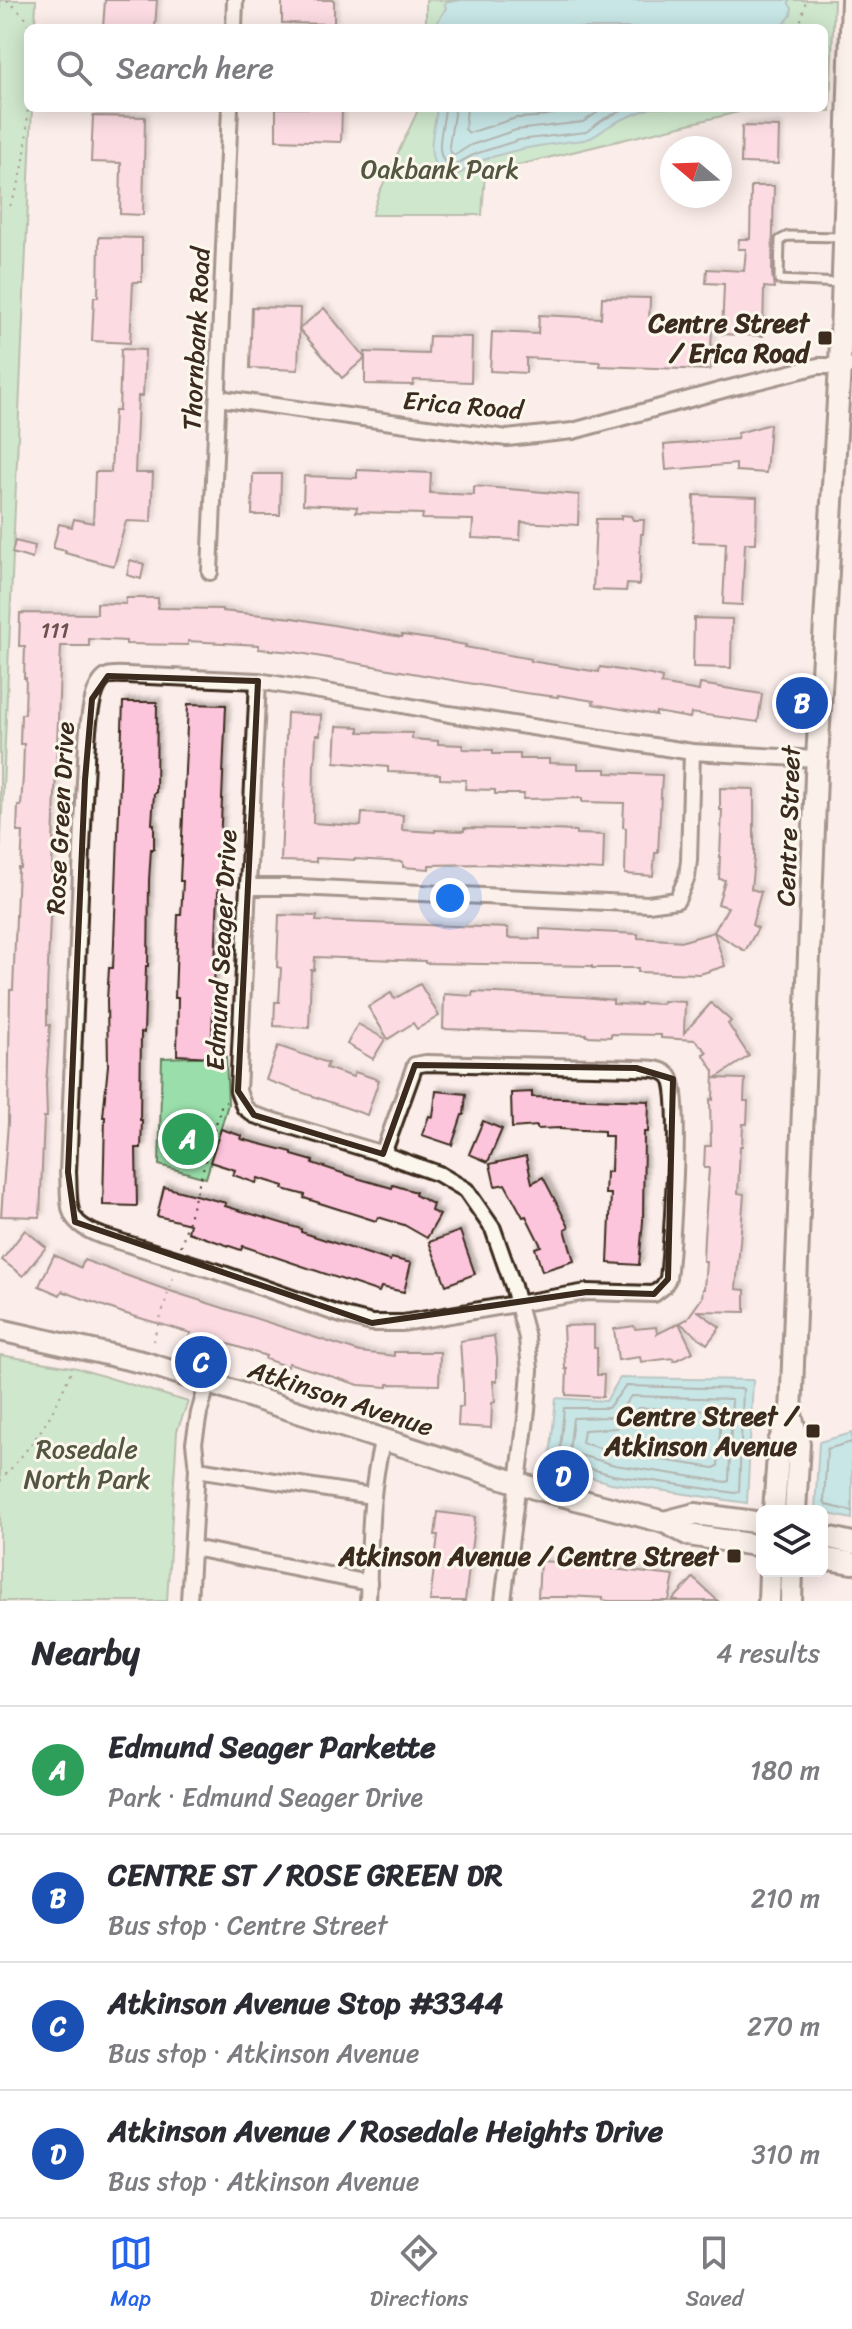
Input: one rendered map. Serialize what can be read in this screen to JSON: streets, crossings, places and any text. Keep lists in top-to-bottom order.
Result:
{
  "streets": {
    "main road": ["Centre Street", "Atkinson Avenue"],
    "street": [
      "Thornbank Road",
      "Erica Road",
      "Rose Green Drive",
      "Edmund Seager Drive"
    ]
  },
  "crossings": [
    ["Thornbank Road", "Erica Road"],
    ["Erica Road", "Centre Street"],
    ["Rose Green Drive", "Centre Street"],
    ["Rose Green Drive", "Edmund Seager Drive"],
    ["Edmund Seager Drive", "Atkinson Avenue"]
  ],
  "parks": ["Oakbank Park", "Rosedale North Park"],
  "places": {
    "transit": ["Centre Street / Erica Road", "Centre Street / Atkinson Avenue", "Atkinson Avenue / Centre Street"]
  },
  "house_numbers": ["111"],
  "north": "left",
  "page": {
    "search": "Search here",
    "pins": [
      "B",
      "A",
      "C",
      "D"
    ],
    "heading": ["Nearby", "4 results"],
    "list": [
      {
        "mark": "A",
        "name": "Edmund Seager Parkette",
        "note": "Park · Edmund Seager Drive",
        "value": "180 m"
      },
      {
        "mark": "B",
        "name": "CENTRE ST / ROSE GREEN DR",
        "note": "Bus stop · Centre Street",
        "value": "210 m"
      },
      {
        "mark": "C",
        "name": "Atkinson Avenue Stop #3344",
        "note": "Bus stop · Atkinson Avenue",
        "value": "270 m"
      },
      {
        "mark": "D",
        "name": "Atkinson Avenue / Rosedale Heights Drive",
        "note": "Bus stop · Atkinson Avenue",
        "value": "310 m"
      }
    ],
    "nav": ["Map", "Directions", "Saved"]
  }
}
